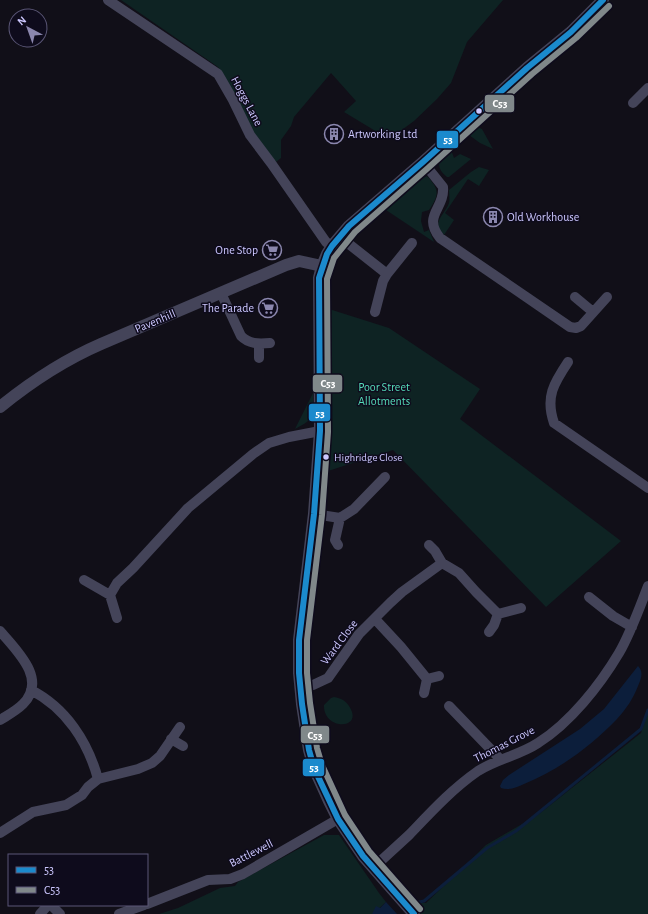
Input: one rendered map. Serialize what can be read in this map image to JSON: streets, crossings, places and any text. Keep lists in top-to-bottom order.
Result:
{
  "streets": {
    "street": [
      "Hoggs Lane",
      "Pavenhill",
      "Ward Close",
      "Thomas Grove",
      "Battlewell"
    ]
  },
  "parks": ["Poor Street Allotments"],
  "places": {
    "building": ["Artworking Ltd", "Old Workhouse"],
    "supermarket": ["One Stop", "The Parade"],
    "other": ["Highridge Close"]
  },
  "lines": ["transit line 53", "transit line C53"],
  "legend": ["53", "C53"],
  "north": "top left"
}
